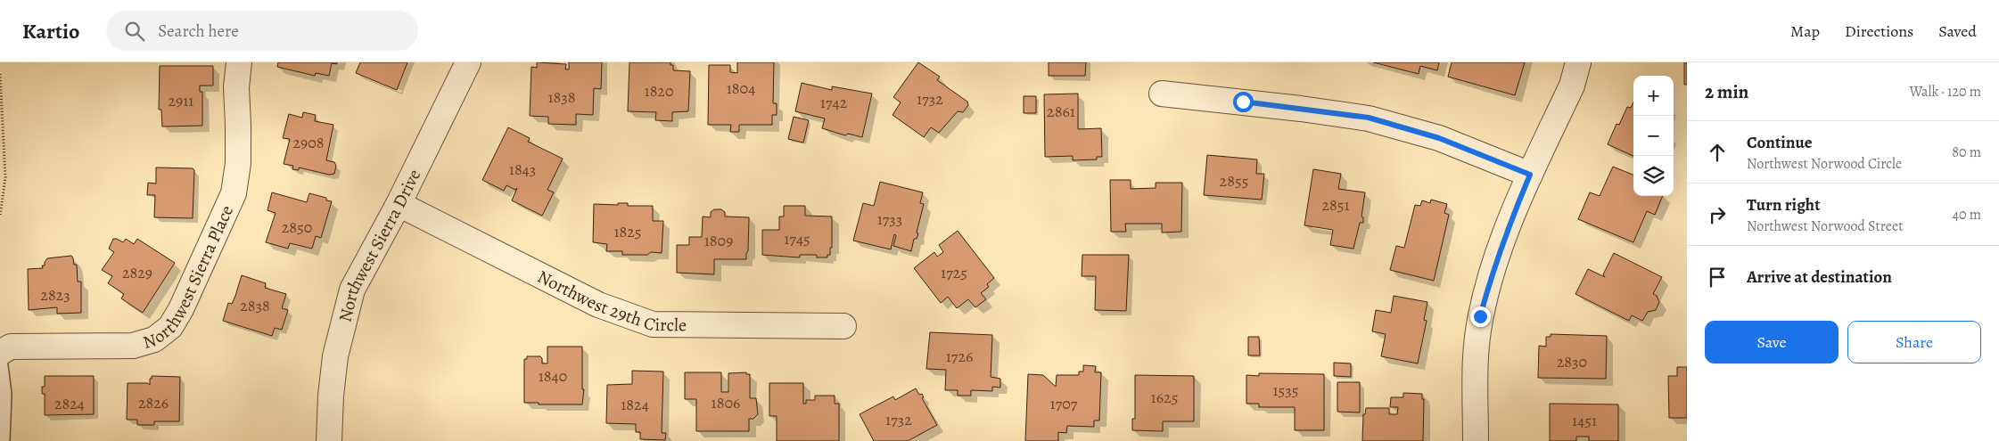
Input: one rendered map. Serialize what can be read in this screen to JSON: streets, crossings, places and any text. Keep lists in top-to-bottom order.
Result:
{
  "streets": {
    "street": ["Northwest Sierra Drive", "Northwest Sierra Place", "Northwest 29th Circle"]
  },
  "crossings": [
    ["Northwest Sierra Drive", "Northwest 29th Circle"]
  ],
  "house_numbers": [
    "1804",
    "1820",
    "1838",
    "1732",
    "2911",
    "1742",
    "2861",
    "2908",
    "1843",
    "2855",
    "2851",
    "1733",
    "2850",
    "1825",
    "1745",
    "1809",
    "2829",
    "1725",
    "2823",
    "2838",
    "1726",
    "2830",
    "1840",
    "1535",
    "1625",
    "2826",
    "1806",
    "2824",
    "1707",
    "1824",
    "1732",
    "1451"
  ],
  "page": {
    "header": "Kartio",
    "search": "Search here",
    "nav": ["Map", "Directions", "Saved"],
    "heading": ["2 min", "Walk · 120 m"],
    "map_buttons": ["+", "−"],
    "list": [
      ["Continue", "Northwest Norwood Circle", "80 m"],
      ["Turn right", "Northwest Norwood Street", "40 m"],
      "Arrive at destination"
    ],
    "buttons": ["Save", "Share"]
  }
}
